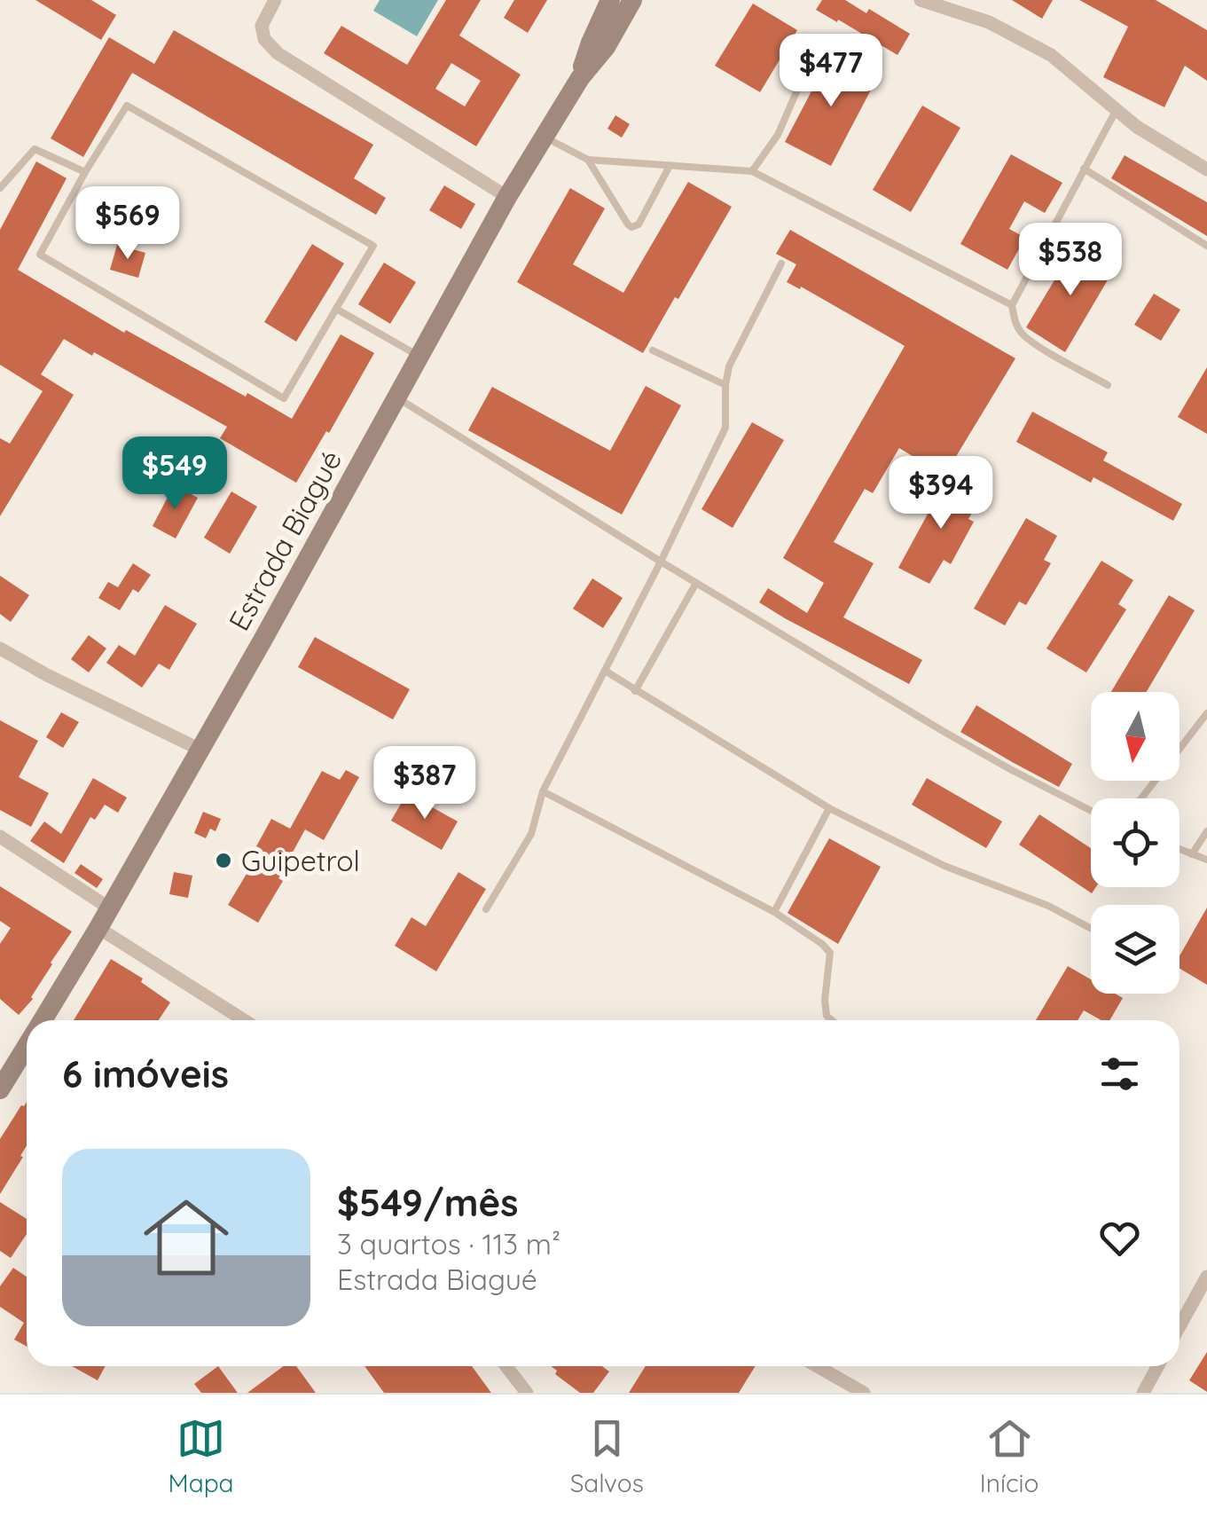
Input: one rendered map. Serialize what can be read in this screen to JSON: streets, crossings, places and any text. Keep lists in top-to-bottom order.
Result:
{
  "streets": {
    "main road": ["Estrada Biagué"]
  },
  "places": ["Guipetrol"],
  "north": "bottom",
  "page": {
    "price": [
      "$477",
      "$569",
      "$538",
      "$549",
      "$394",
      "$387"
    ],
    "heading": "6 imóveis",
    "list": [
      {
        "name": "$549/mês",
        "note": "3 quartos · 113 m² · Estrada Biagué"
      }
    ],
    "tabs": ["Mapa", "Salvos", "Início"]
  }
}
